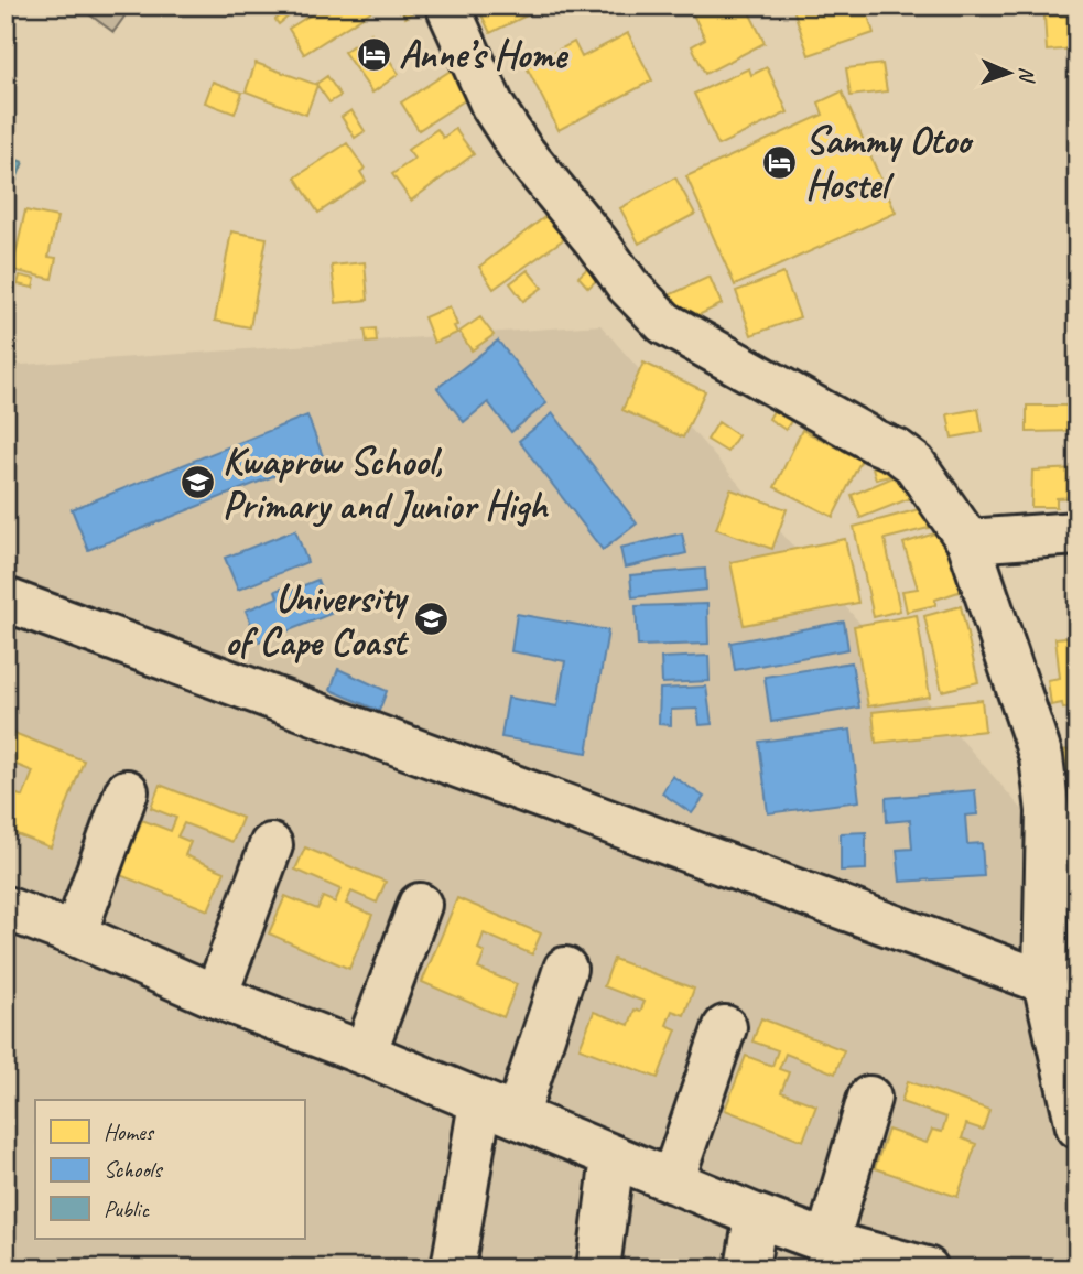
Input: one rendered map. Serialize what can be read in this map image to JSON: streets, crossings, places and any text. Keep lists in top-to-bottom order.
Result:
{
  "places": {
    "hotel": ["Anne’s Home", "Sammy Otoo Hostel"],
    "school or university": ["Kwaprow School, Primary and Junior High", "University of Cape Coast"]
  },
  "legend": ["Homes", "Schools", "Public"],
  "north": "right"
}
